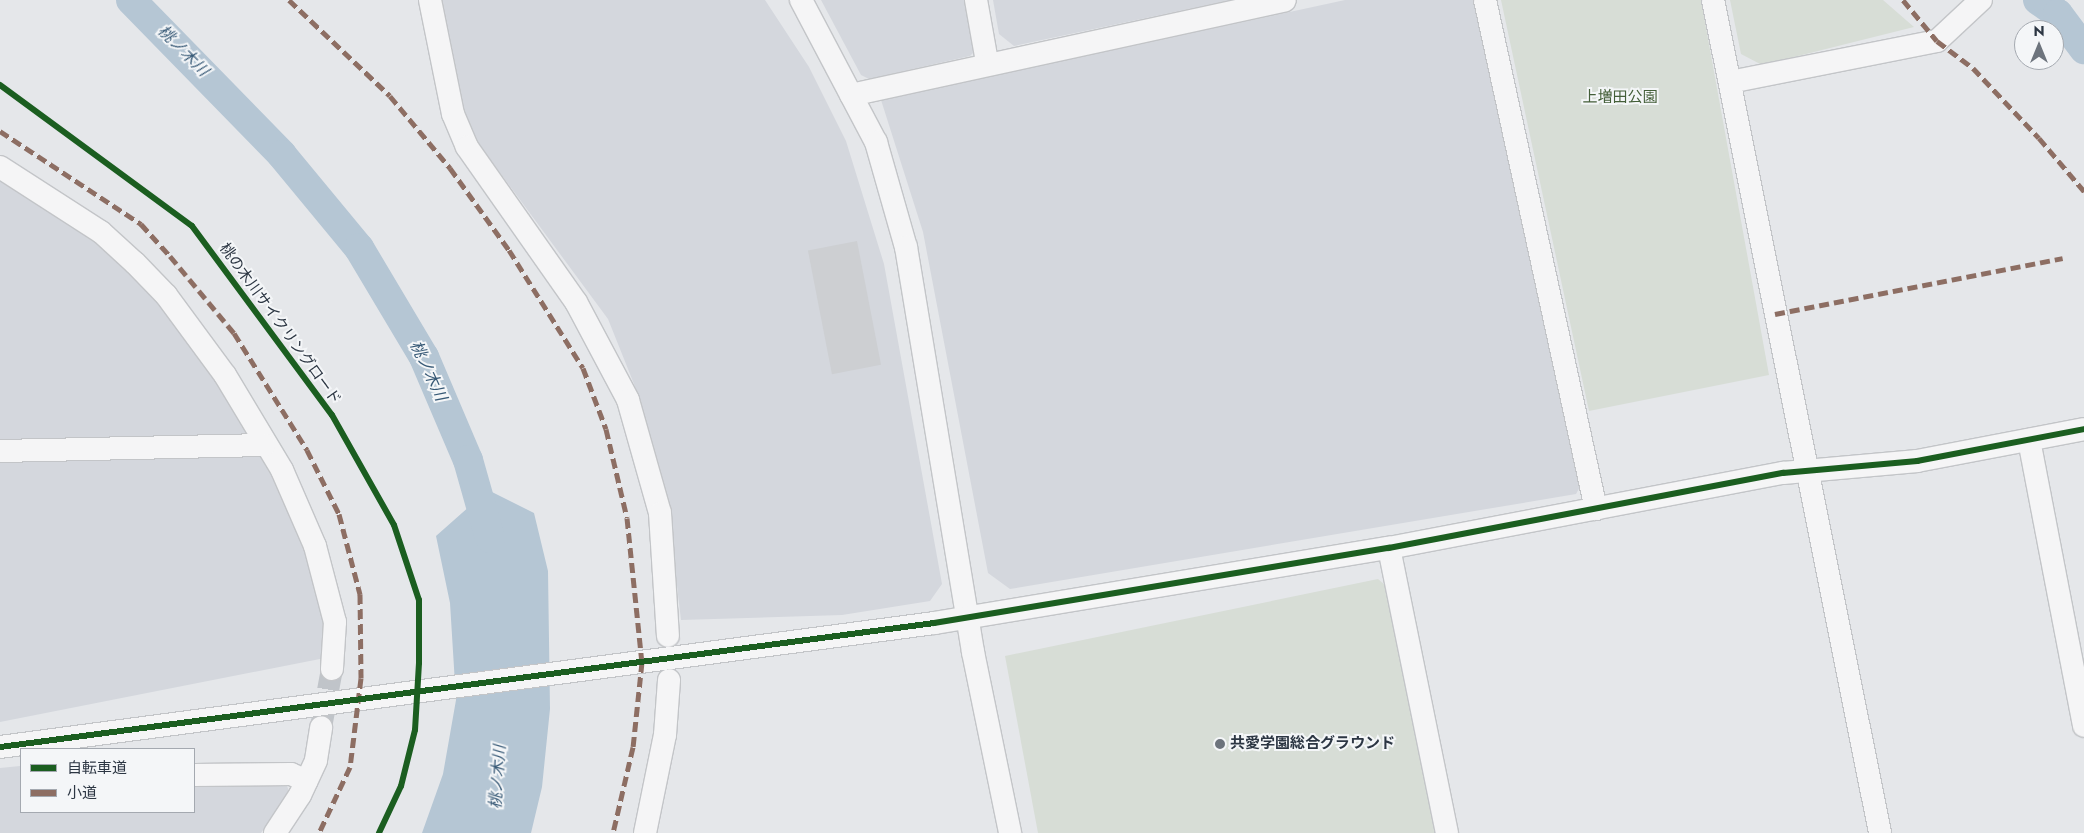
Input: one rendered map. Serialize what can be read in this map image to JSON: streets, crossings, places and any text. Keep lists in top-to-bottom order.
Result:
{
  "streets": {
    "cycle path": ["桃の木川サイクリングロード"]
  },
  "water": ["桃ノ木川"],
  "parks": ["上増田公園"],
  "places": ["共愛学園総合グラウンド"],
  "legend": ["自転車道", "小道"],
  "north": "top"
}
